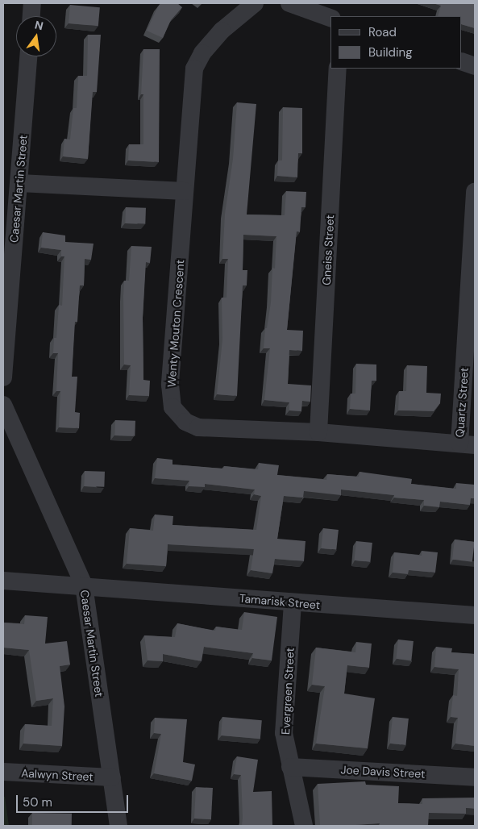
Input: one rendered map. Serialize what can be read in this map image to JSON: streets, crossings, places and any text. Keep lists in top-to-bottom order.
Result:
{
  "streets": {
    "street": [
      "Caesar Martin Street",
      "Gneiss Street",
      "Wenty Mouton Crescent",
      "Quartz Street",
      "Tamarisk Street",
      "Evergreen Street",
      "Joe Davis Street",
      "Aalwyn Street"
    ]
  },
  "crossings": [
    ["Caesar Martin Street", "Tamarisk Street"],
    ["Caesar Martin Street", "Aalwyn Street"],
    ["Gneiss Street", "Wenty Mouton Crescent"],
    ["Wenty Mouton Crescent", "Quartz Street"],
    ["Tamarisk Street", "Evergreen Street"],
    ["Evergreen Street", "Joe Davis Street"]
  ],
  "legend": ["Road", "Building"],
  "scale_bar": "50 m",
  "north": "top"
}
